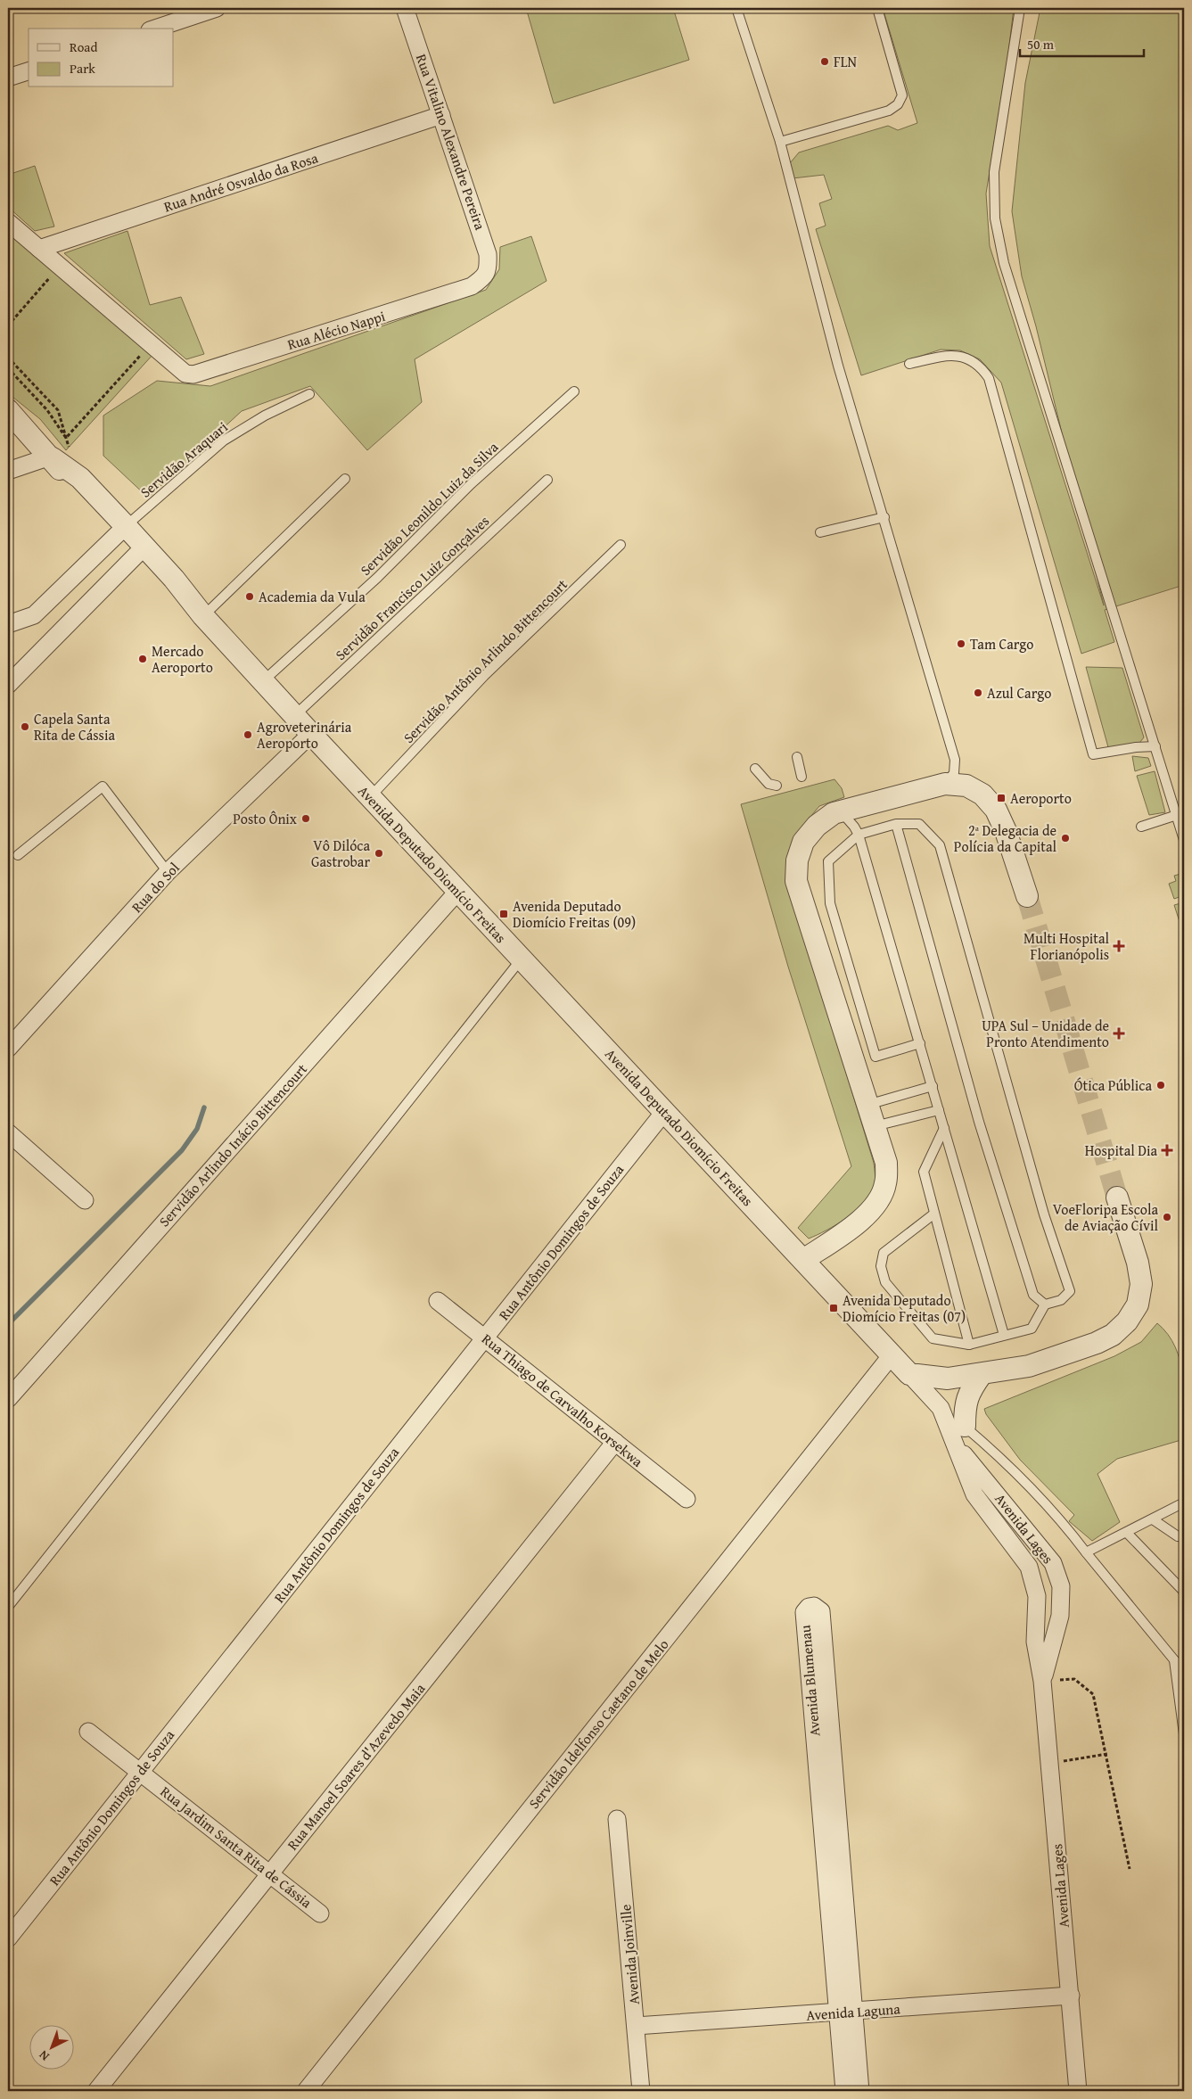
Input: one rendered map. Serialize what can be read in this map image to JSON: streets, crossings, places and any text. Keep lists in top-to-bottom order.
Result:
{
  "streets": {
    "street": [
      "Rua Vitalino Alexandre Pereira",
      "Rua André Osvaldo da Rosa",
      "Rua Alécio Nappi",
      "Avenida Deputado Diomício Freitas",
      "Rua do Sol",
      "Servidão Arlindo Inácio Bittencourt",
      "Rua Antônio Domingos de Souza",
      "Rua Thiago de Carvalho Korsekwa",
      "Avenida Lages",
      "Avenida Blumenau",
      "Servidão Idelfonso Caetano de Melo",
      "Rua Manoel Soares d'Azevedo Maia",
      "Rua Jardim Santa Rita de Cássia",
      "Avenida Joinville",
      "Avenida Laguna"
    ],
    "lane": [
      "Servidão Araquari",
      "Servidão Leonildo Luiz da Silva",
      "Servidão Francisco Luiz Gonçalves",
      "Servidão Antônio Arlindo Bittencourt"
    ]
  },
  "crossings": [
    ["Rua Vitalino Alexandre Pereira", "Rua André Osvaldo da Rosa"],
    ["Rua Vitalino Alexandre Pereira", "Rua Alécio Nappi"],
    ["Rua André Osvaldo da Rosa", "Rua Alécio Nappi"],
    ["Servidão Araquari", "Avenida Deputado Diomício Freitas"],
    ["Servidão Leonildo Luiz da Silva", "Avenida Deputado Diomício Freitas"],
    ["Servidão Francisco Luiz Gonçalves", "Avenida Deputado Diomício Freitas"],
    ["Servidão Antônio Arlindo Bittencourt", "Avenida Deputado Diomício Freitas"],
    ["Avenida Deputado Diomício Freitas", "Rua do Sol"],
    ["Avenida Deputado Diomício Freitas", "Servidão Arlindo Inácio Bittencourt"],
    ["Avenida Deputado Diomício Freitas", "Rua Antônio Domingos de Souza"],
    ["Avenida Deputado Diomício Freitas", "Avenida Lages"],
    ["Avenida Deputado Diomício Freitas", "Servidão Idelfonso Caetano de Melo"],
    ["Rua Antônio Domingos de Souza", "Rua Thiago de Carvalho Korsekwa"],
    ["Rua Antônio Domingos de Souza", "Rua Jardim Santa Rita de Cássia"],
    ["Rua Thiago de Carvalho Korsekwa", "Rua Manoel Soares d'Azevedo Maia"],
    ["Avenida Lages", "Avenida Laguna"],
    ["Avenida Blumenau", "Avenida Laguna"],
    ["Rua Manoel Soares d'Azevedo Maia", "Rua Jardim Santa Rita de Cássia"],
    ["Avenida Joinville", "Avenida Laguna"]
  ],
  "places": {
    "other": [
      "FLN",
      "Academia da Vula",
      "Tam Cargo",
      "Mercado Aeroporto",
      "Azul Cargo",
      "Capela Santa Rita de Cássia",
      "Agroveterinária Aeroporto",
      "Posto Ônix",
      "2ª Delegacia de Polícia da Capital",
      "Vô Dilóca Gastrobar",
      "Ótica Pública",
      "VoeFloripa Escola de Aviação Cívil"
    ],
    "transit": ["Aeroporto", "Avenida Deputado Diomício Freitas (09)", "Avenida Deputado Diomício Freitas (07)"],
    "health": ["Multi Hospital Florianópolis", "UPA Sul – Unidade de Pronto Atendimento", "Hospital Dia"]
  },
  "legend": ["Road", "Park"],
  "scale_bar": "50 m",
  "north": "bottom left"
}
